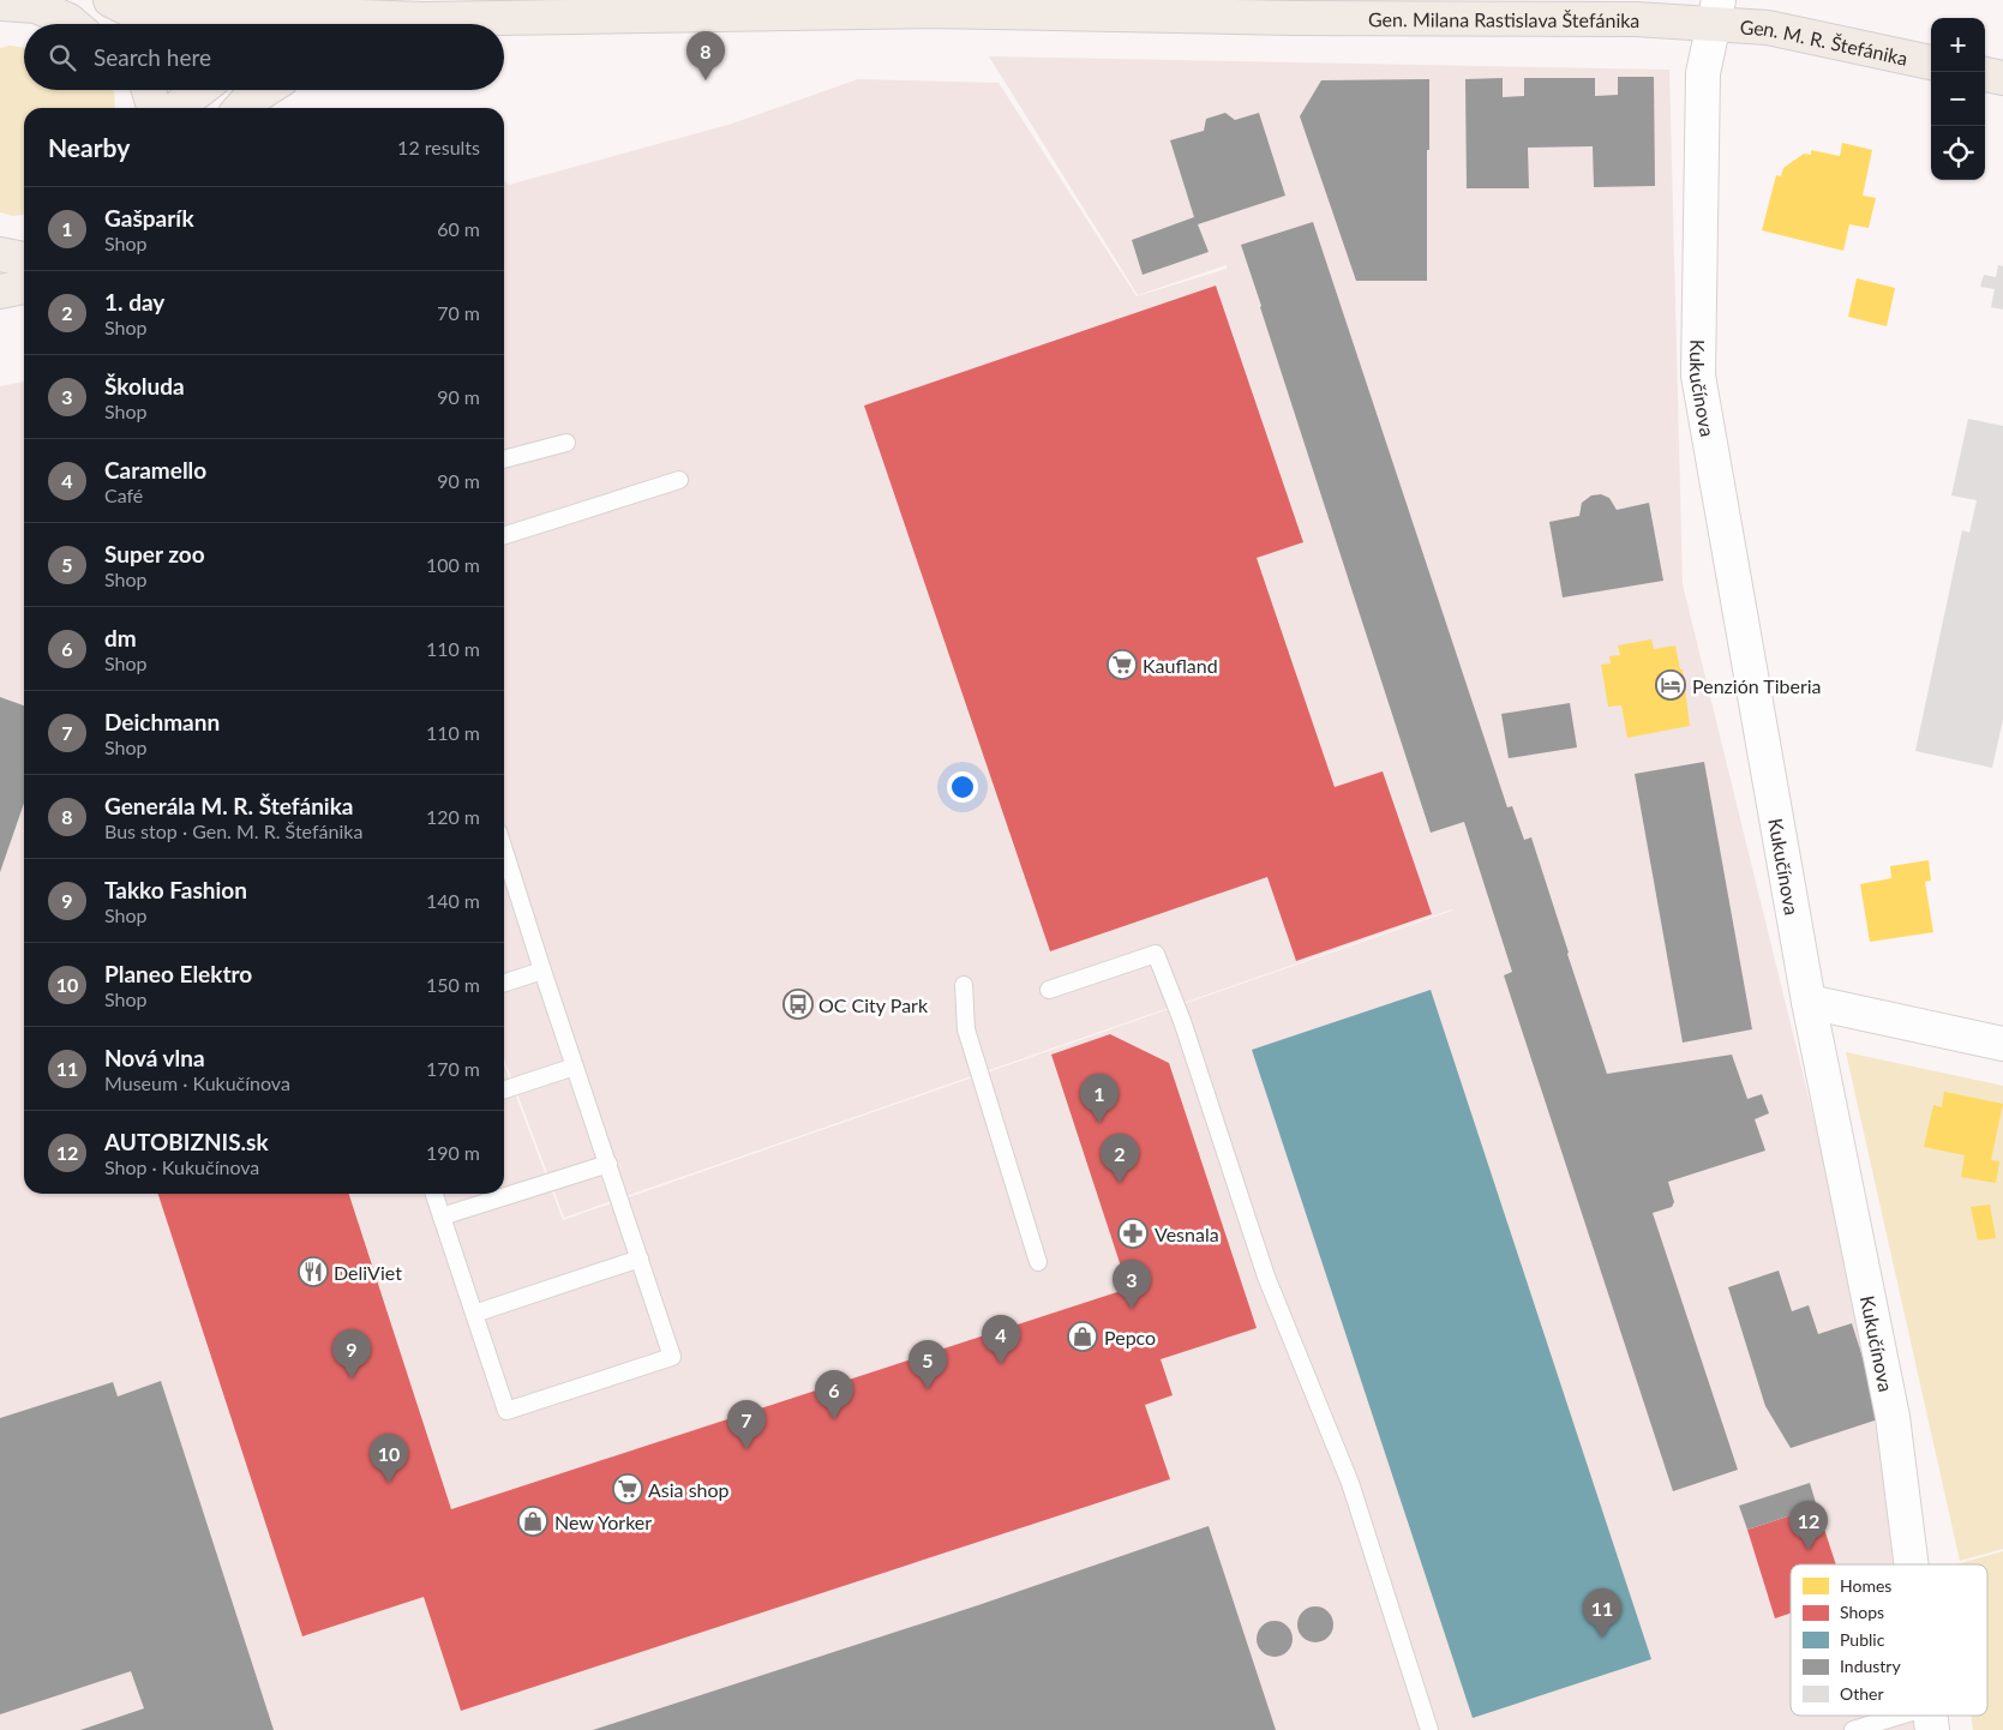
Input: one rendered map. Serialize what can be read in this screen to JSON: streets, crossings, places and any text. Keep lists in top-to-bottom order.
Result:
{
  "streets": {
    "main road": ["Gen. Milana Rastislava Štefánika", "Gen. M. R. Štefánika"],
    "street": ["Kukučínova"]
  },
  "crossings": [
    ["Gen. Milana Rastislava Štefánika", "Gen. M. R. Štefánika"],
    ["Gen. Milana Rastislava Štefánika", "Kukučínova"],
    ["Gen. M. R. Štefánika", "Kukučínova"]
  ],
  "places": {
    "supermarket": ["Kaufland", "Asia shop"],
    "hotel": ["Penzión Tiberia"],
    "bus stop": ["OC City Park"],
    "pharmacy": ["Vesnala"],
    "restaurant": ["DeliViet"],
    "shop": ["Pepco", "New Yorker"]
  },
  "legend": [
    "Homes",
    "Shops",
    "Public",
    "Industry",
    "Other"
  ],
  "page": {
    "map_buttons": ["+", "−"],
    "search": "Search here",
    "pins": [
      "8",
      "1",
      "2",
      "3",
      "4",
      "9",
      "5",
      "6",
      "7",
      "10",
      "12",
      "11"
    ],
    "heading": ["Nearby", "12 results"],
    "list": [
      {
        "mark": "1",
        "name": "Gašparík",
        "note": "Shop",
        "value": "60 m"
      },
      {
        "mark": "2",
        "name": "1. day",
        "note": "Shop",
        "value": "70 m"
      },
      {
        "mark": "3",
        "name": "Školuda",
        "note": "Shop",
        "value": "90 m"
      },
      {
        "mark": "4",
        "name": "Caramello",
        "note": "Café",
        "value": "90 m"
      },
      {
        "mark": "5",
        "name": "Super zoo",
        "note": "Shop",
        "value": "100 m"
      },
      {
        "mark": "6",
        "name": "dm",
        "note": "Shop",
        "value": "110 m"
      },
      {
        "mark": "7",
        "name": "Deichmann",
        "note": "Shop",
        "value": "110 m"
      },
      {
        "mark": "8",
        "name": "Generála M. R. Štefánika",
        "note": "Bus stop · Gen. M. R. Štefánika",
        "value": "120 m"
      },
      {
        "mark": "9",
        "name": "Takko Fashion",
        "note": "Shop",
        "value": "140 m"
      },
      {
        "mark": "10",
        "name": "Planeo Elektro",
        "note": "Shop",
        "value": "150 m"
      },
      {
        "mark": "11",
        "name": "Nová vlna",
        "note": "Museum · Kukučínova",
        "value": "170 m"
      },
      {
        "mark": "12",
        "name": "AUTOBIZNIS.sk",
        "note": "Shop · Kukučínova",
        "value": "190 m"
      }
    ]
  }
}
